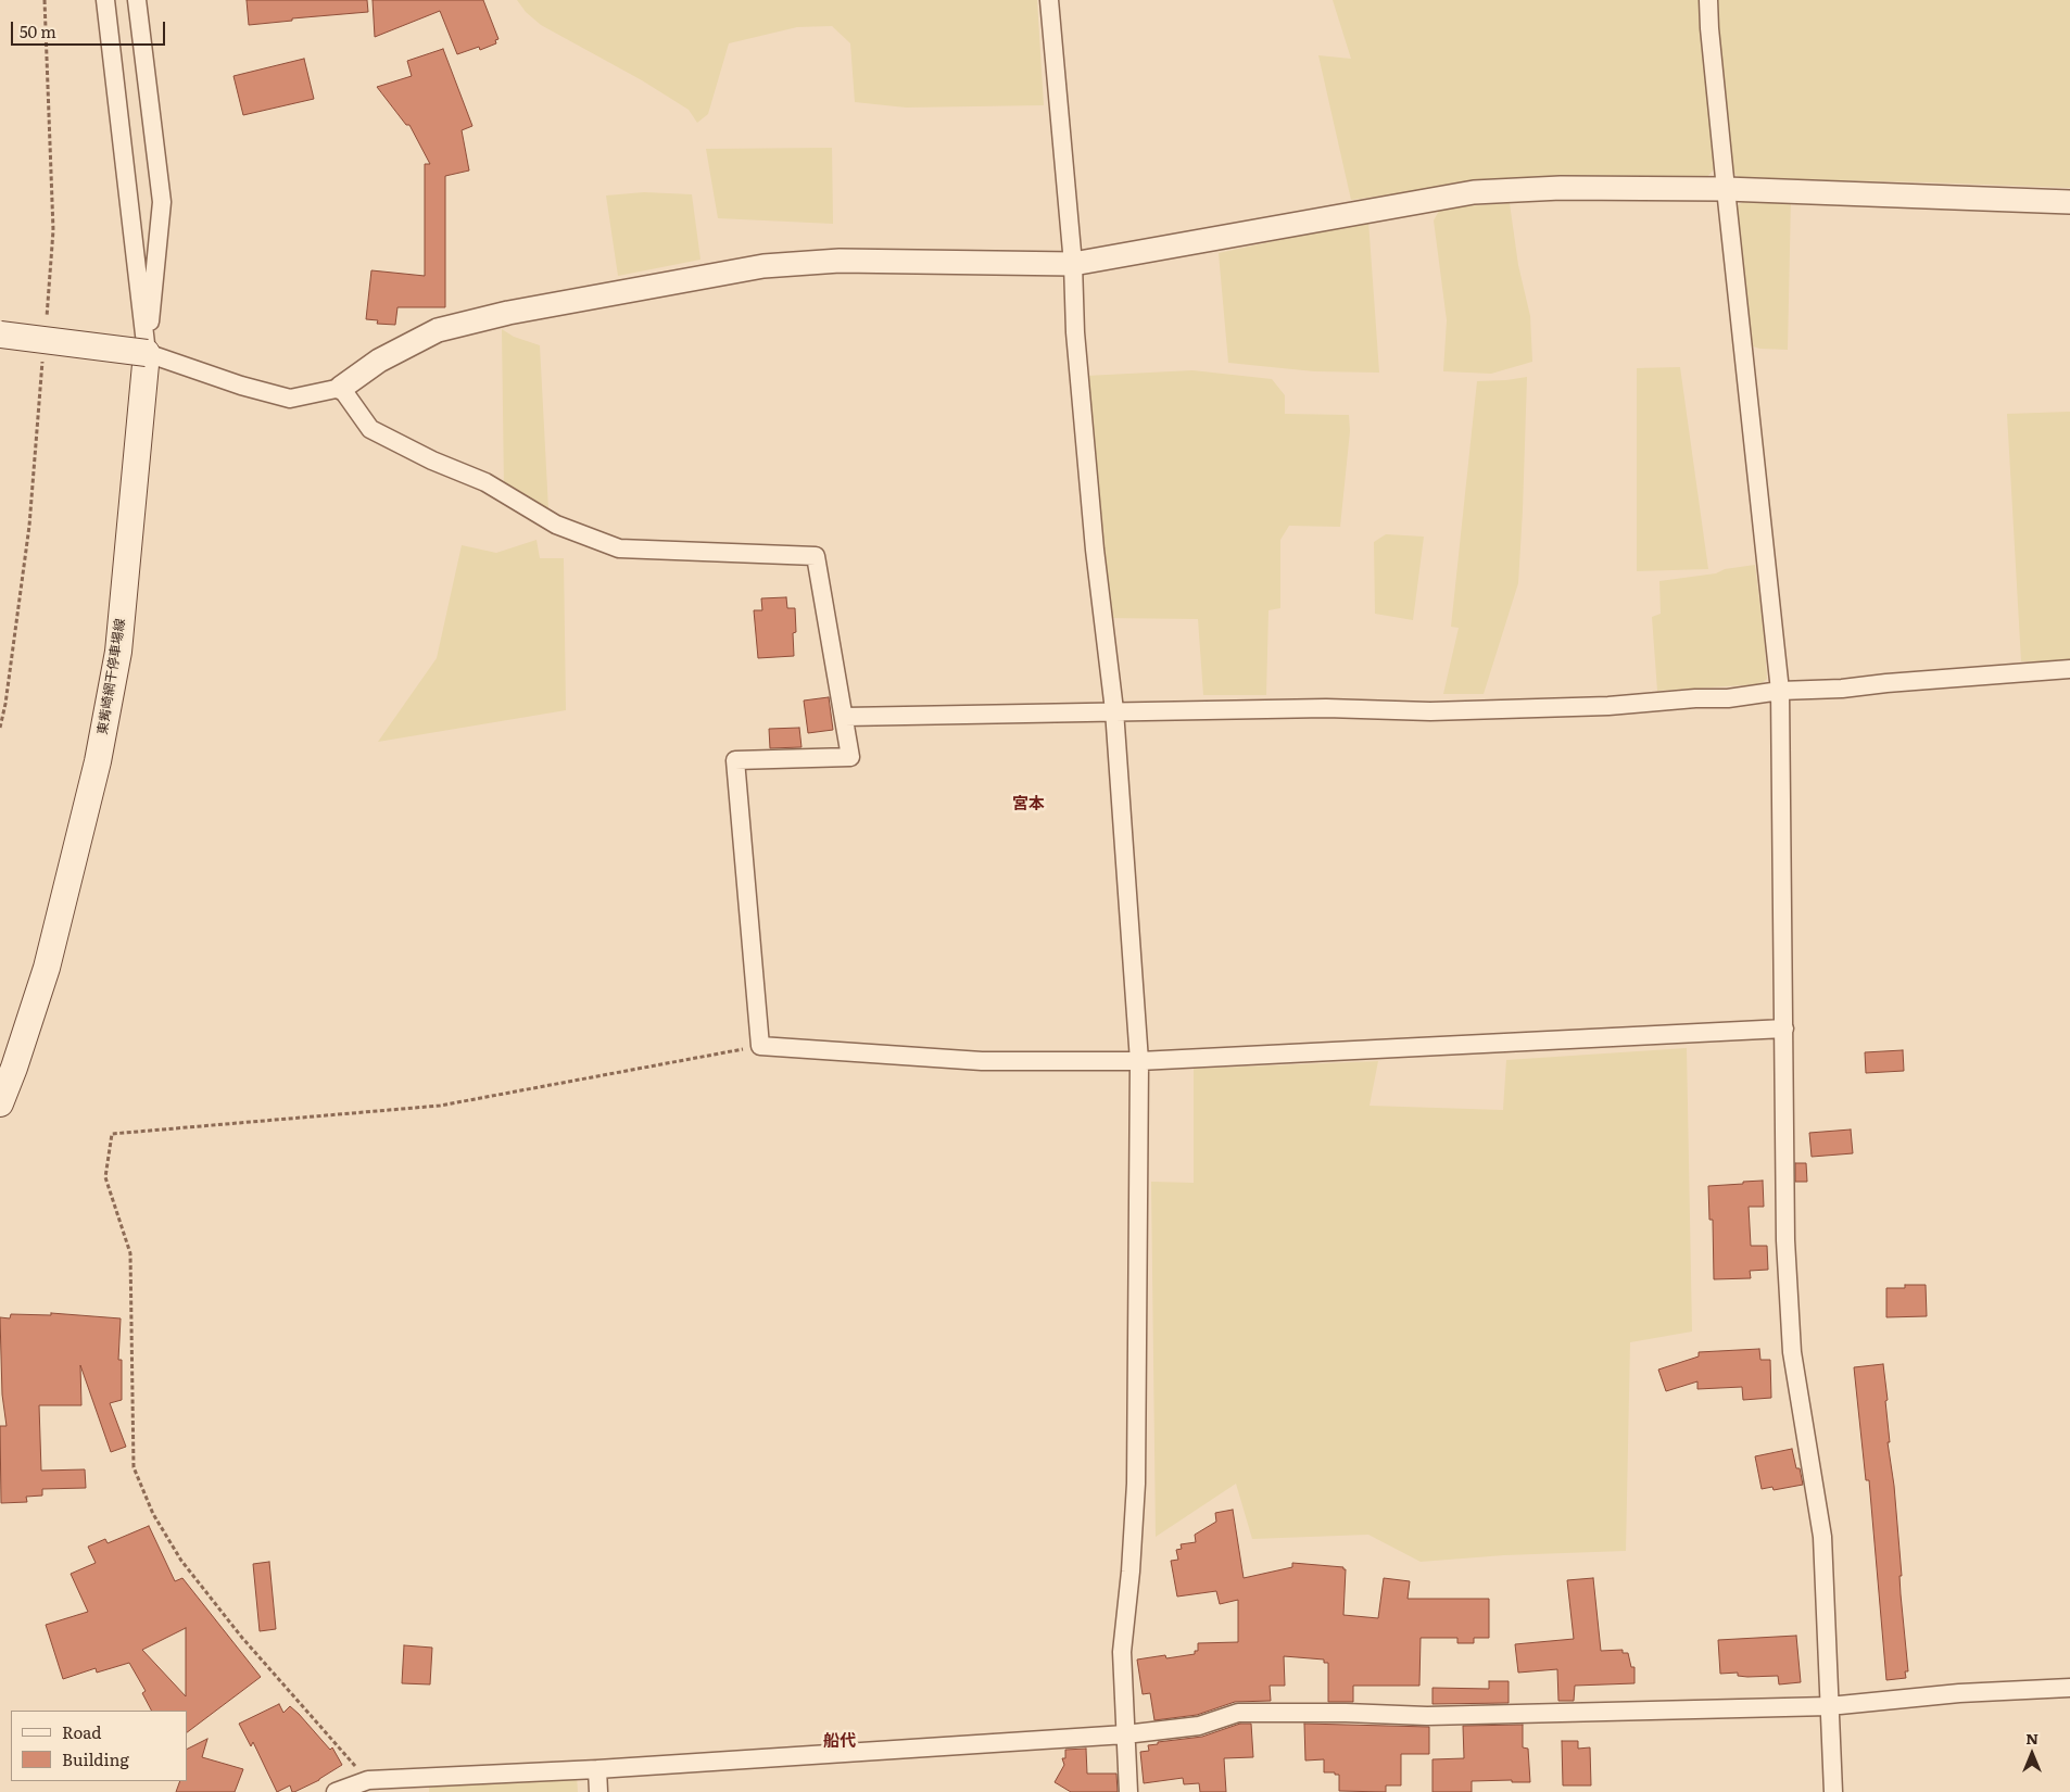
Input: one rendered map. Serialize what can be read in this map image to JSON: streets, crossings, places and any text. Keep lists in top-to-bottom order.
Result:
{
  "streets": {
    "main road": ["東觜崎網干停車場線"]
  },
  "districts": ["宮本", "船代"],
  "legend": ["Road", "Building"],
  "scale_bar": "50 m",
  "north": "top"
}
